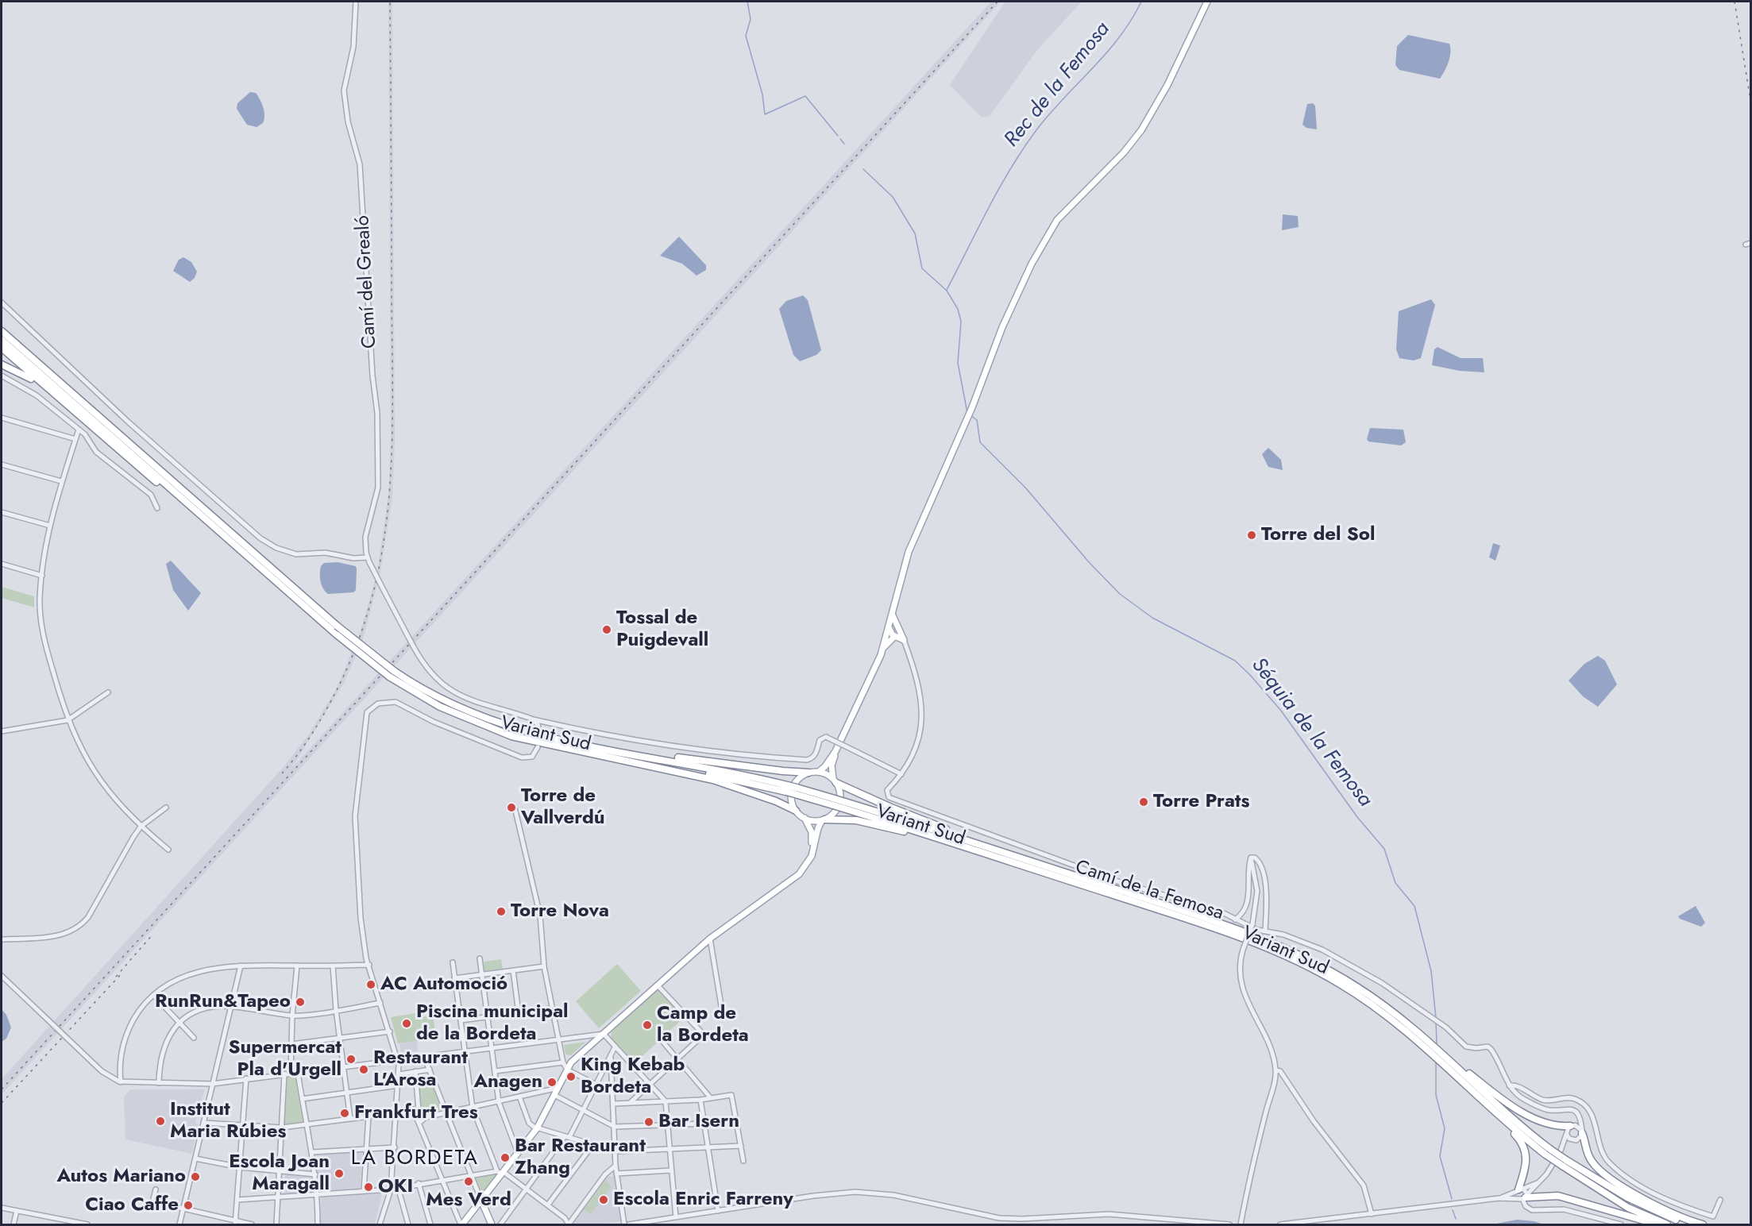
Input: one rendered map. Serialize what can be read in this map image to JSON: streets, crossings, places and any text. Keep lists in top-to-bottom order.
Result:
{
  "streets": {
    "highway": ["Variant Sud"],
    "street": ["Camí del Grealó", "Camí de la Femosa"]
  },
  "districts": ["LA BORDETA"],
  "water": ["Rec de la Femosa", "Séquia de la Femosa"],
  "places": [
    "Torre del Sol",
    "Tossal de Puigdevall",
    "Torre Prats",
    "Torre de Vallverdú",
    "Torre Nova",
    "AC Automoció",
    "RunRun&Tapeo",
    "Piscina municipal de la Bordeta",
    "Camp de la Bordeta",
    "Supermercat Pla d'Urgell",
    "Restaurant L'Arosa",
    "King Kebab Bordeta",
    "Anagen",
    "Frankfurt Tres",
    "Institut Maria Rúbies",
    "Bar Isern",
    "Bar Restaurant Zhang",
    "Escola Joan Maragall",
    "Autos Mariano",
    "Mes Verd",
    "OKI",
    "Escola Enric Farreny",
    "Ciao Caffe"
  ]
}
